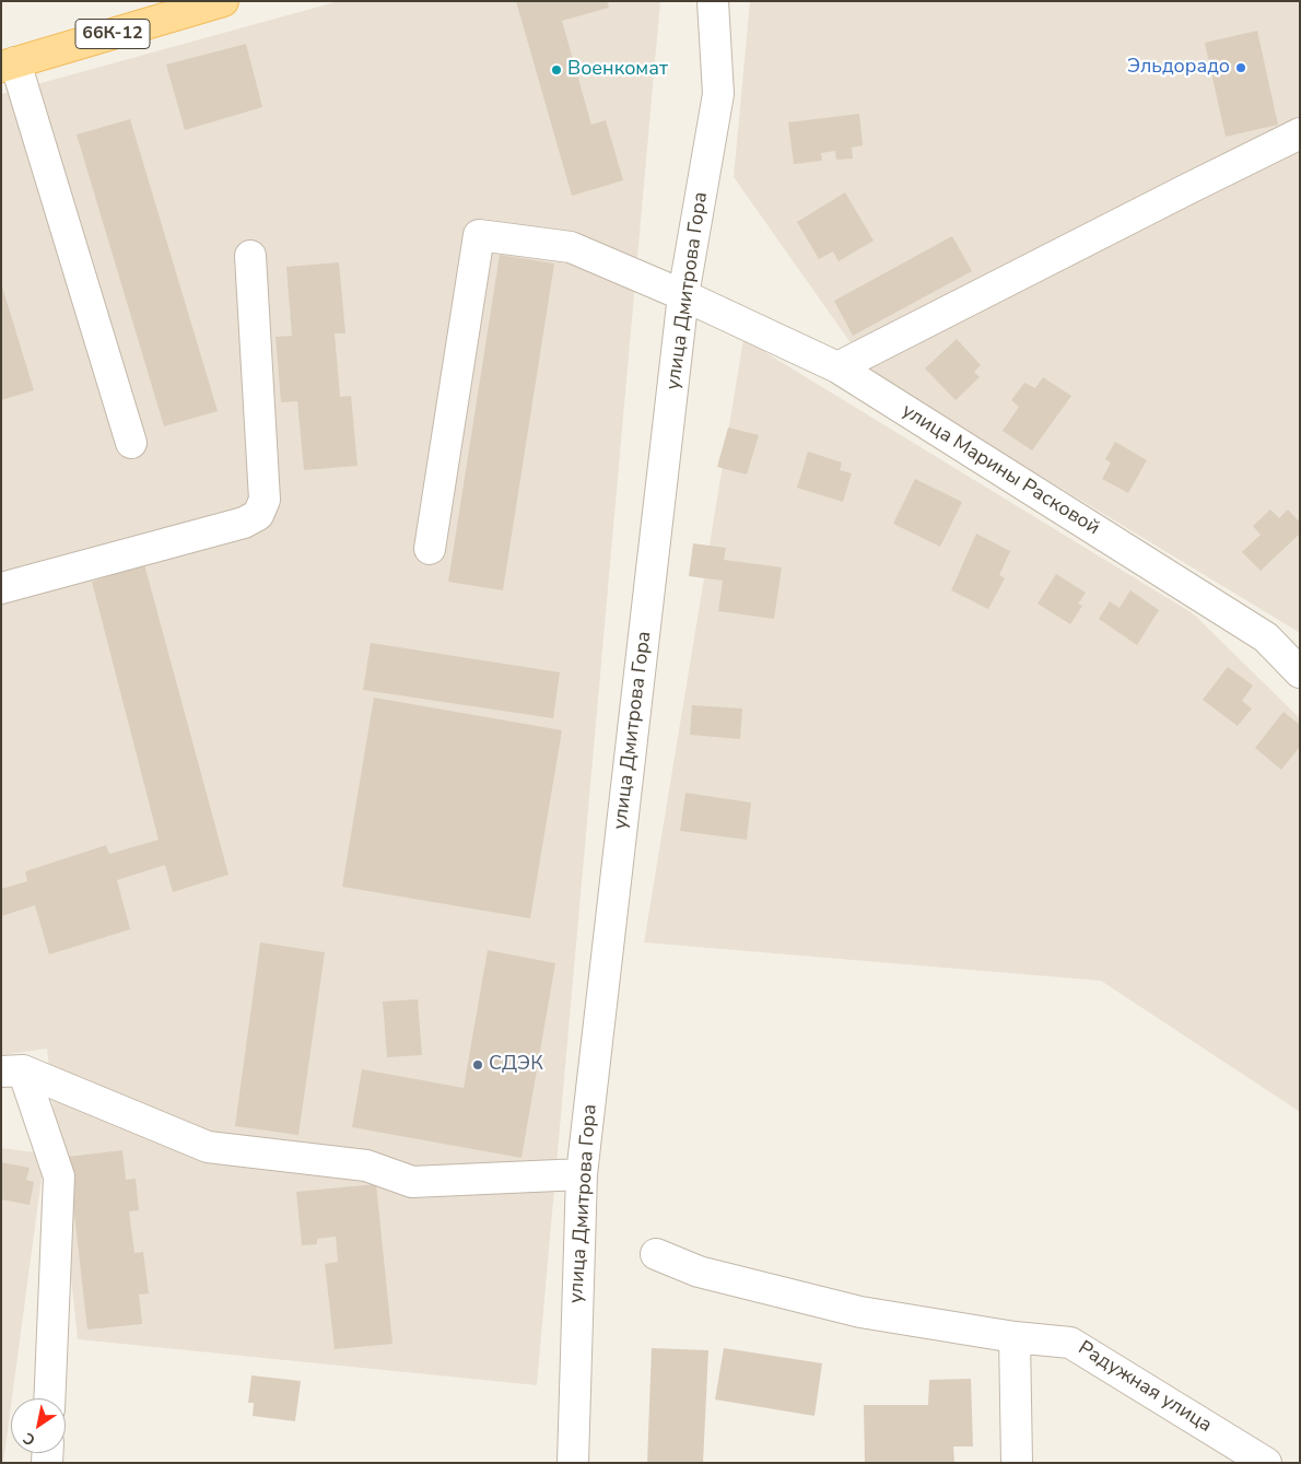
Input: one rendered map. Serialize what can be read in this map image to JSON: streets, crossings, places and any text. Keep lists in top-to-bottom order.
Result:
{
  "streets": {
    "main road": ["66К-12"],
    "street": ["улица Дмитрова Гора", "улица Марины Расковой", "Радужная улица"]
  },
  "crossings": [
    ["улица Дмитрова Гора", "улица Марины Расковой"]
  ],
  "places": ["Эльдорадо", "Военкомат", "СДЭК"],
  "north": "bottom left"
}
